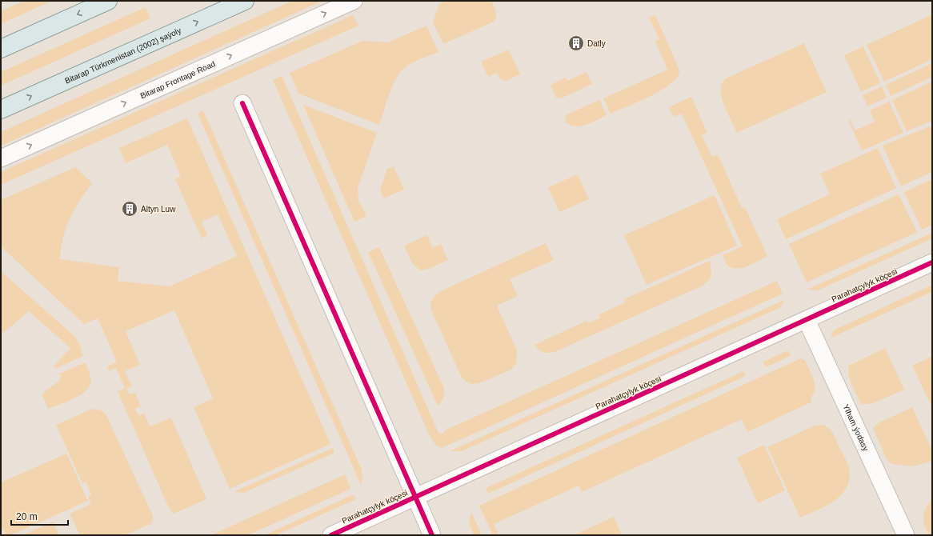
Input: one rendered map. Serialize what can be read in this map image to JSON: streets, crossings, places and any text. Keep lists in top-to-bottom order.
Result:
{
  "streets": {
    "main road": ["Bitarap Türkmenistan (2002) şaýoly"],
    "street": ["Bitarap Frontage Road", "Parahatçylyk köçesi", "Ylham ýodasy"]
  },
  "crossings": [
    ["Parahatçylyk köçesi", "Ylham ýodasy"]
  ],
  "one_way": ["Bitarap Frontage Road"],
  "places": {
    "building": ["Datly", "Altyn Luw"]
  },
  "scale_bar": "20 m"
}
